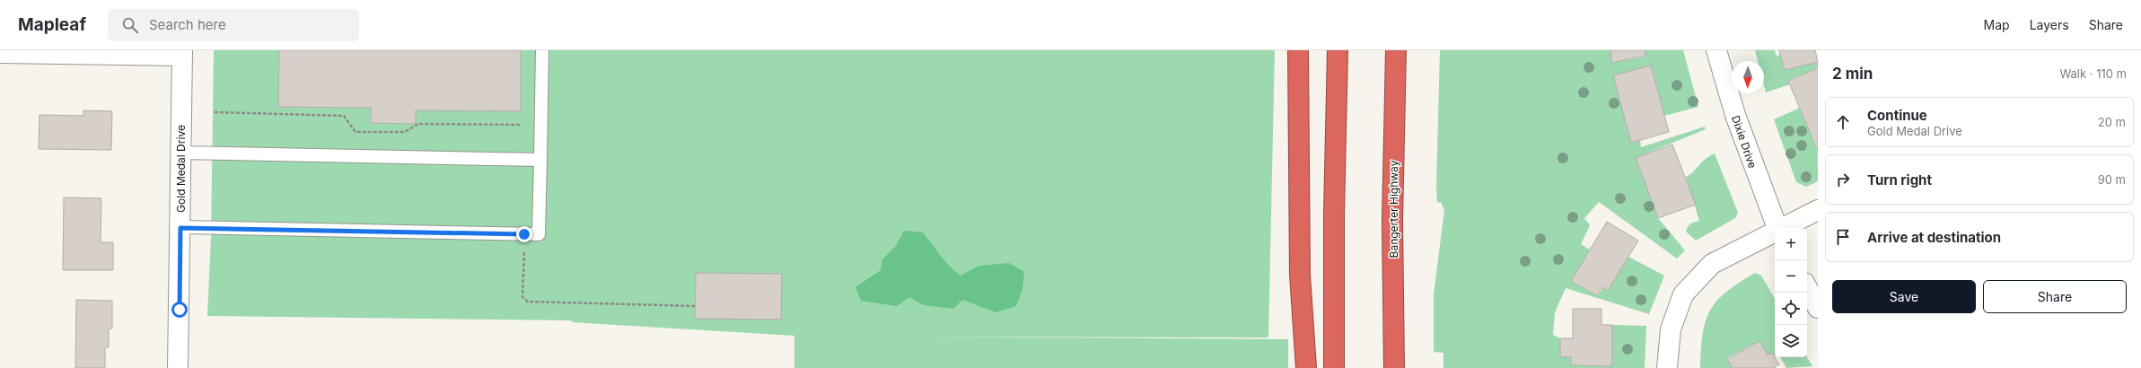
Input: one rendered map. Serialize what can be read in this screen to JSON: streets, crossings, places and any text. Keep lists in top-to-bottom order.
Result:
{
  "streets": {
    "highway": ["Bangerter Highway"],
    "street": ["Dixie Drive", "Gold Medal Drive"]
  },
  "north": "bottom",
  "page": {
    "header": "Mapleaf",
    "search": "Search here",
    "nav": ["Map", "Layers", "Share"],
    "heading": ["2 min", "Walk · 110 m"],
    "list": [
      ["Continue", "Gold Medal Drive", "20 m"],
      ["Turn right", "90 m"],
      "Arrive at destination"
    ],
    "map_buttons": ["+", "−"],
    "buttons": ["Save", "Share"]
  }
}
